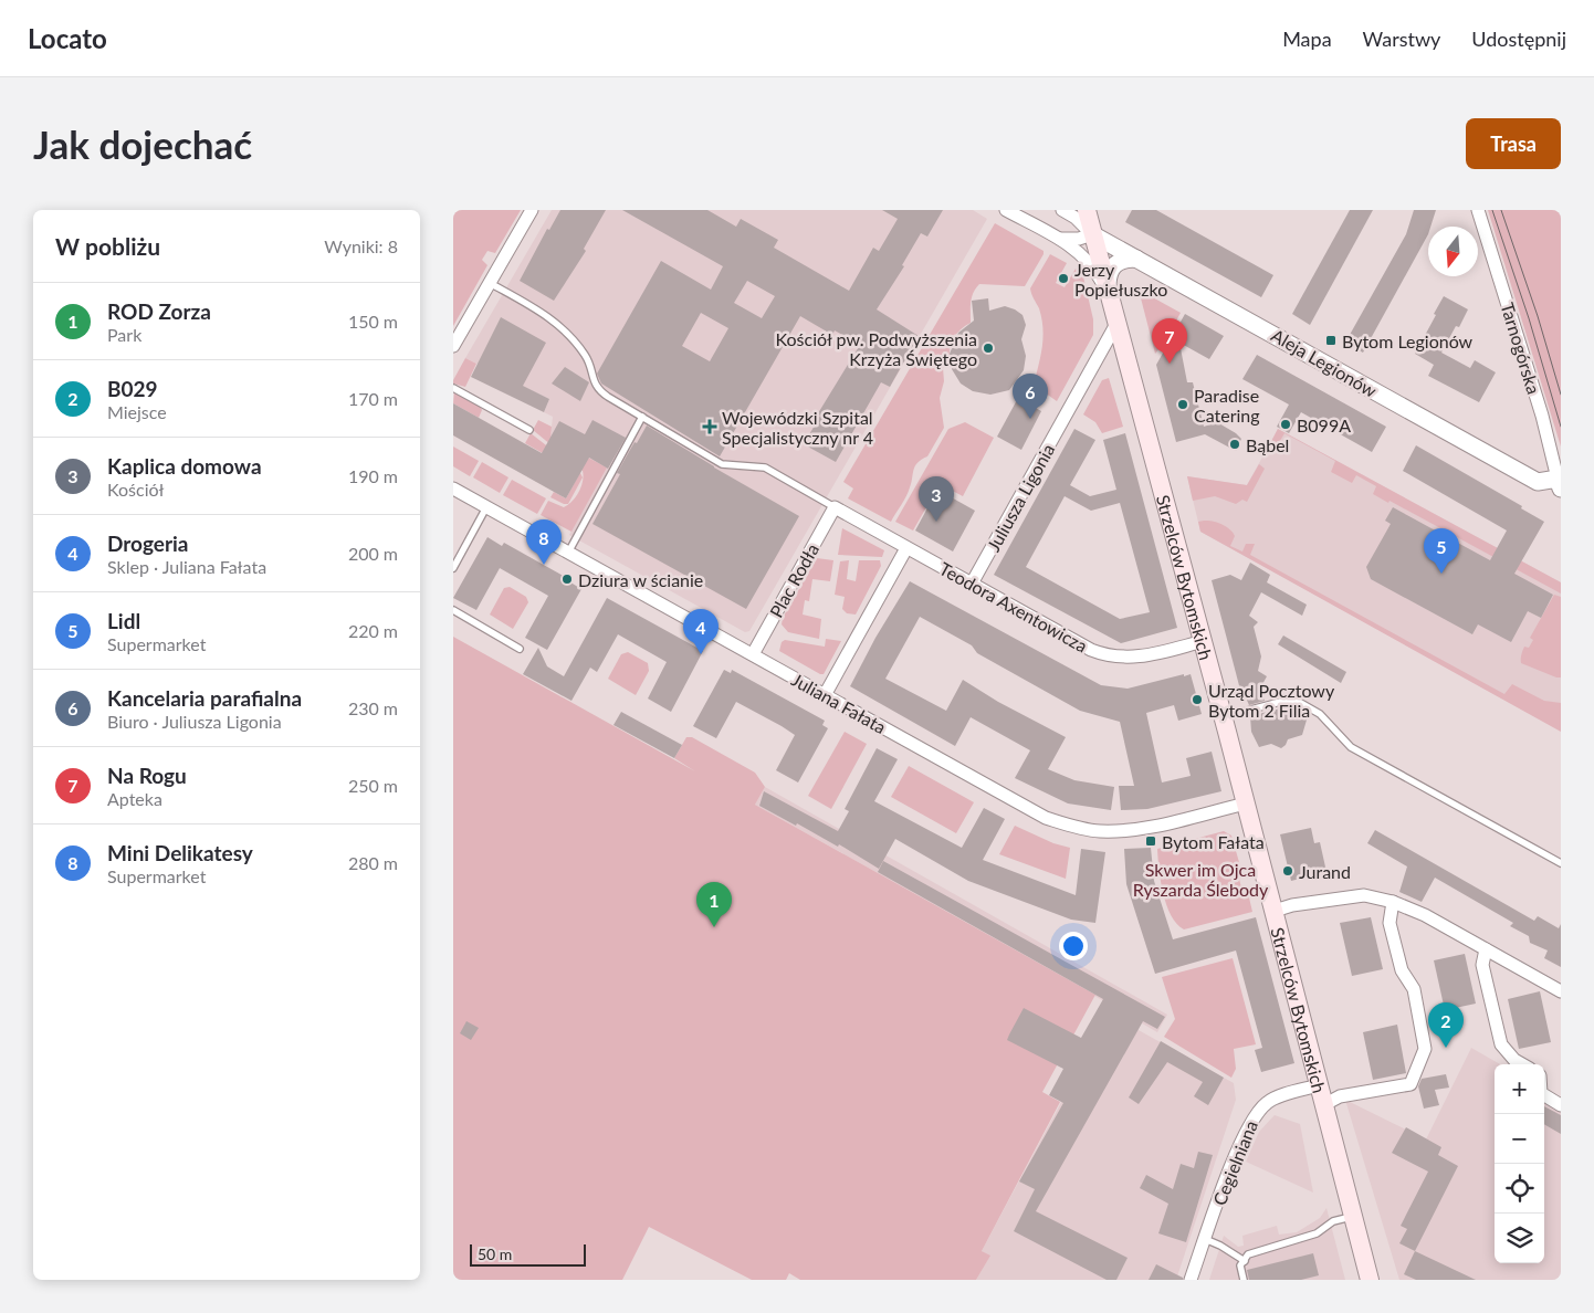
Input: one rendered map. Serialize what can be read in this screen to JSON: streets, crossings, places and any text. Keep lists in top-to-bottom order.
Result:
{
  "streets": {
    "main road": ["Strzelców Bytomskich"],
    "street": [
      "Tarnogórska",
      "Aleja Legionów",
      "Juliusza Ligonia",
      "Plac Rodła",
      "Teodora Axentowicza",
      "Juliana Fałata",
      "Cegielniana"
    ]
  },
  "crossings": [
    ["Tarnogórska", "Aleja Legionów"],
    ["Aleja Legionów", "Strzelców Bytomskich"],
    ["Juliusza Ligonia", "Strzelców Bytomskich"],
    ["Juliusza Ligonia", "Teodora Axentowicza"],
    ["Strzelców Bytomskich", "Teodora Axentowicza"],
    ["Strzelców Bytomskich", "Juliana Fałata"],
    ["Strzelców Bytomskich", "Cegielniana"],
    ["Plac Rodła", "Teodora Axentowicza"],
    ["Plac Rodła", "Juliana Fałata"]
  ],
  "parks": ["Skwer im Ojca Ryszarda Ślebody"],
  "places": {
    "other": [
      "Jerzy Popiełuszko",
      "Kościół pw. Podwyższenia Krzyża Świętego",
      "Paradise Catering",
      "B099A",
      "Bąbel",
      "Dziura w ścianie",
      "Urząd Pocztowy Bytom 2 Filia",
      "Jurand"
    ],
    "transit": ["Bytom Legionów", "Bytom Fałata"],
    "health": ["Wojewódzki Szpital Specjalistyczny nr 4"]
  },
  "scale_bar": "50 m",
  "north": "bottom",
  "page": {
    "header": "Locato",
    "nav": ["Mapa", "Warstwy", "Udostępnij"],
    "buttons": "Trasa",
    "title": "Jak dojechać",
    "heading": ["W pobliżu", "Wyniki: 8"],
    "list": [
      {
        "mark": "1",
        "name": "ROD Zorza",
        "note": "Park",
        "value": "150 m"
      },
      {
        "mark": "2",
        "name": "B029",
        "note": "Miejsce",
        "value": "170 m"
      },
      {
        "mark": "3",
        "name": "Kaplica domowa",
        "note": "Kościół",
        "value": "190 m"
      },
      {
        "mark": "4",
        "name": "Drogeria",
        "note": "Sklep · Juliana Fałata",
        "value": "200 m"
      },
      {
        "mark": "5",
        "name": "Lidl",
        "note": "Supermarket",
        "value": "220 m"
      },
      {
        "mark": "6",
        "name": "Kancelaria parafialna",
        "note": "Biuro · Juliusza Ligonia",
        "value": "230 m"
      },
      {
        "mark": "7",
        "name": "Na Rogu",
        "note": "Apteka",
        "value": "250 m"
      },
      {
        "mark": "8",
        "name": "Mini Delikatesy",
        "note": "Supermarket",
        "value": "280 m"
      }
    ],
    "pins": [
      "7",
      "6",
      "3",
      "8",
      "5",
      "4",
      "1",
      "2"
    ],
    "map_buttons": ["+", "−"],
    "scale": "50 m"
  }
}
